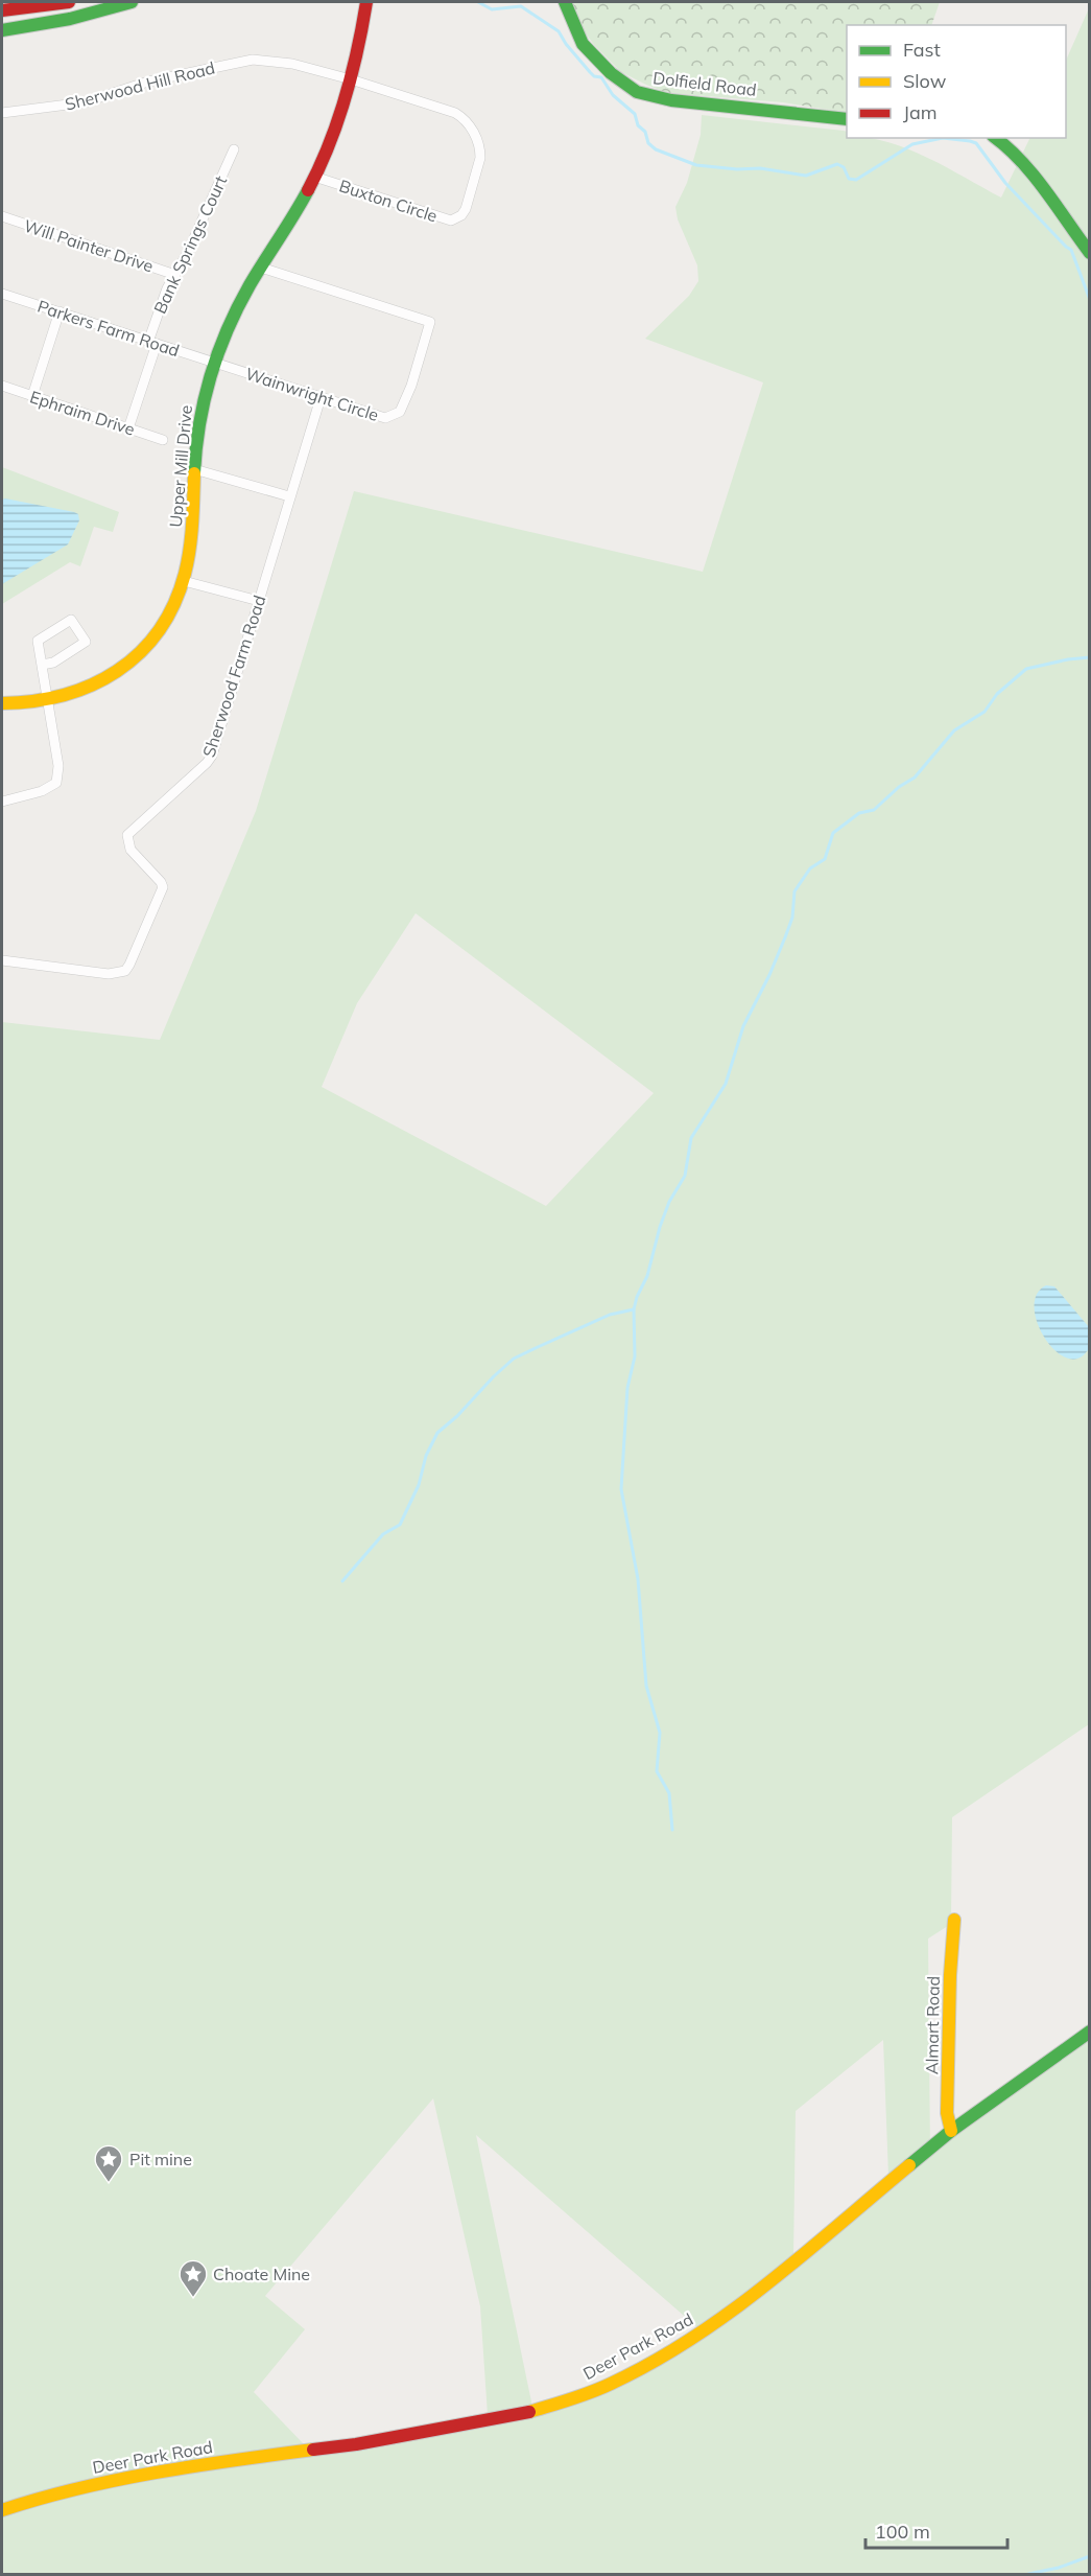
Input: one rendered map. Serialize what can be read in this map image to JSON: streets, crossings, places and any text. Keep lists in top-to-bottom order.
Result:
{
  "streets": {
    "street": [
      "Dolfield Road",
      "Sherwood Hill Road",
      "Buxton Circle",
      "Bank Springs Court",
      "Will Painter Drive",
      "Parkers Farm Road",
      "Wainwright Circle",
      "Ephraim Drive",
      "Upper Mill Drive",
      "Sherwood Farm Road",
      "Almart Road",
      "Deer Park Road"
    ]
  },
  "crossings": [
    ["Sherwood Hill Road", "Buxton Circle"],
    ["Sherwood Hill Road", "Upper Mill Drive"],
    ["Buxton Circle", "Upper Mill Drive"],
    ["Bank Springs Court", "Will Painter Drive"],
    ["Bank Springs Court", "Parkers Farm Road"],
    ["Bank Springs Court", "Ephraim Drive"],
    ["Parkers Farm Road", "Wainwright Circle"],
    ["Parkers Farm Road", "Upper Mill Drive"],
    ["Wainwright Circle", "Upper Mill Drive"],
    ["Wainwright Circle", "Sherwood Farm Road"],
    ["Almart Road", "Deer Park Road"]
  ],
  "places": {
    "place": ["Pit mine", "Choate Mine"]
  },
  "legend": ["Fast", "Slow", "Jam"],
  "scale_bar": "100 m"
}
